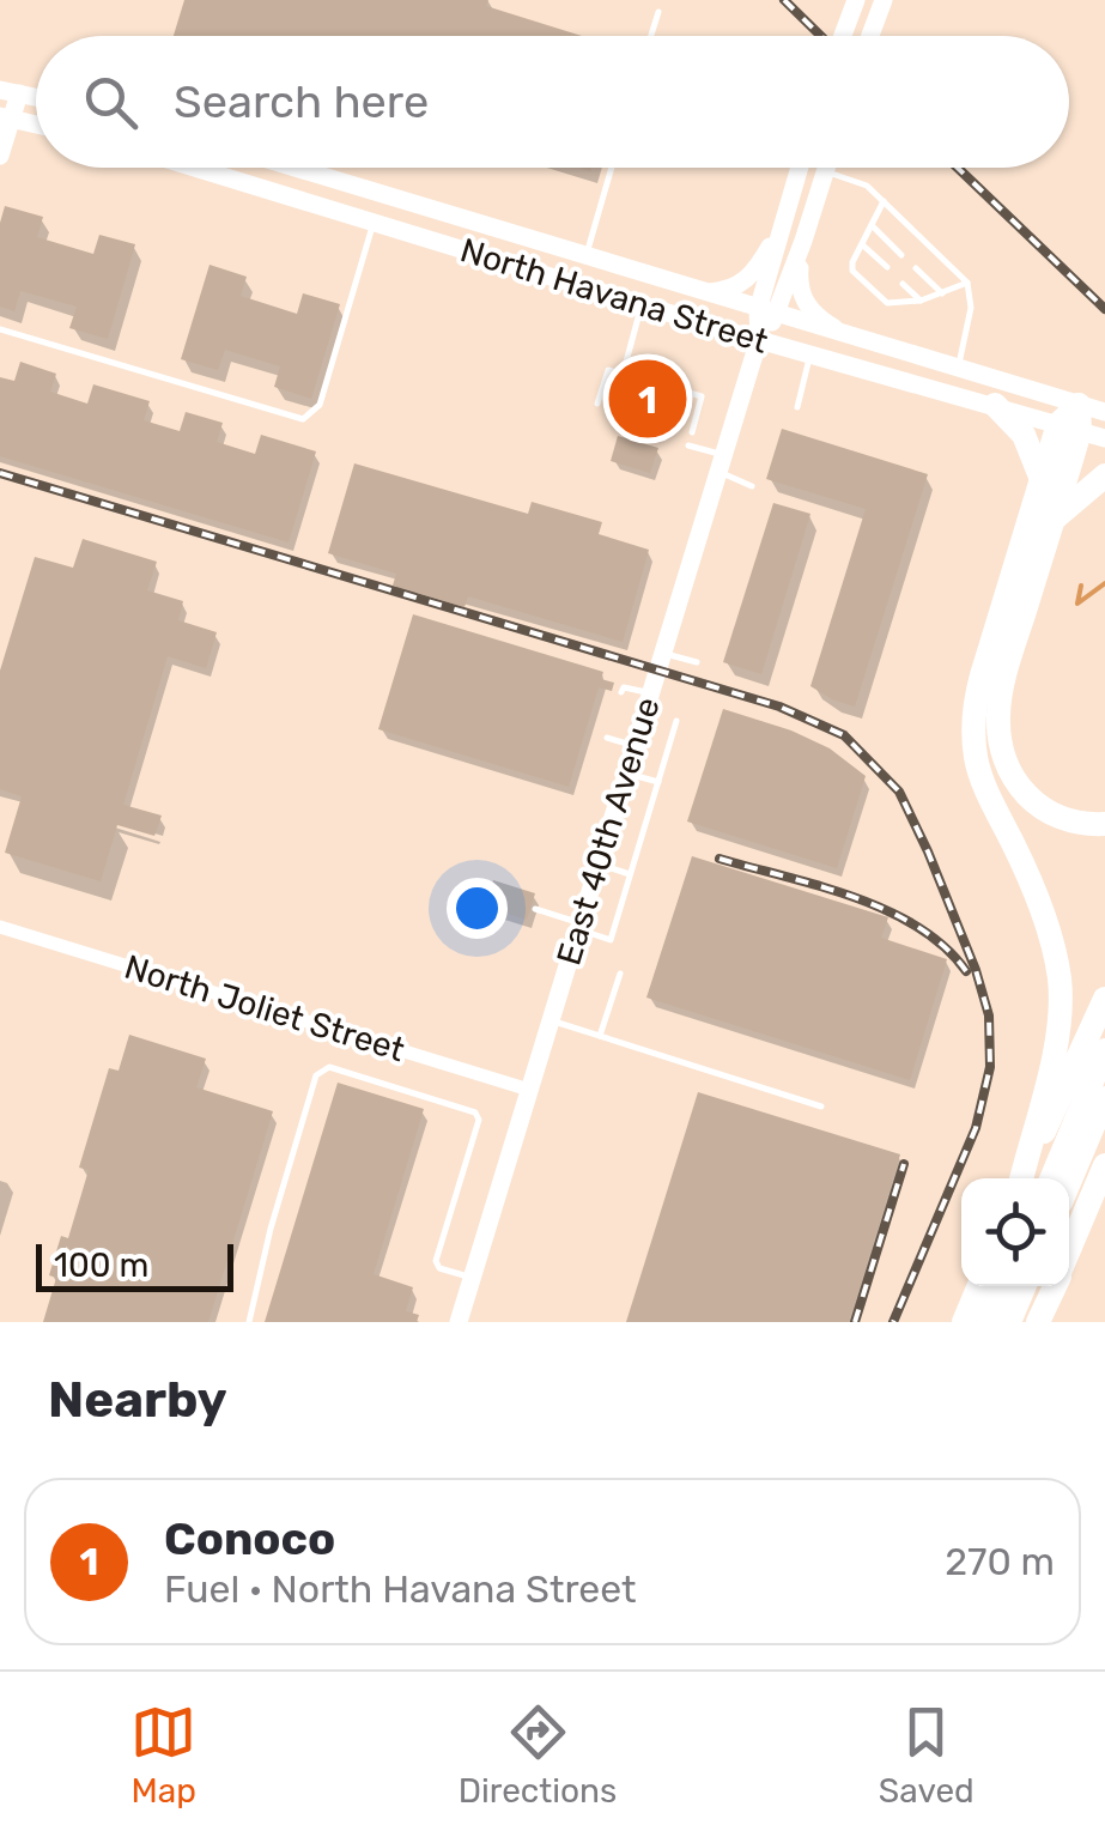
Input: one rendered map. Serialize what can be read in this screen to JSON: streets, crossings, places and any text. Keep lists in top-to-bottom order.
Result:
{
  "streets": {
    "main road": ["North Havana Street", "East 40th Avenue"],
    "street": ["North Joliet Street"]
  },
  "crossings": [
    ["North Havana Street", "East 40th Avenue"],
    ["East 40th Avenue", "North Joliet Street"]
  ],
  "scale_bar": "100 m",
  "page": {
    "search": "Search here",
    "pins": "1",
    "scale": "100 m",
    "heading": "Nearby",
    "list": [
      {
        "mark": "1",
        "name": "Conoco",
        "note": "Fuel · North Havana Street",
        "value": "270 m"
      }
    ],
    "nav": ["Map", "Directions", "Saved"]
  }
}
